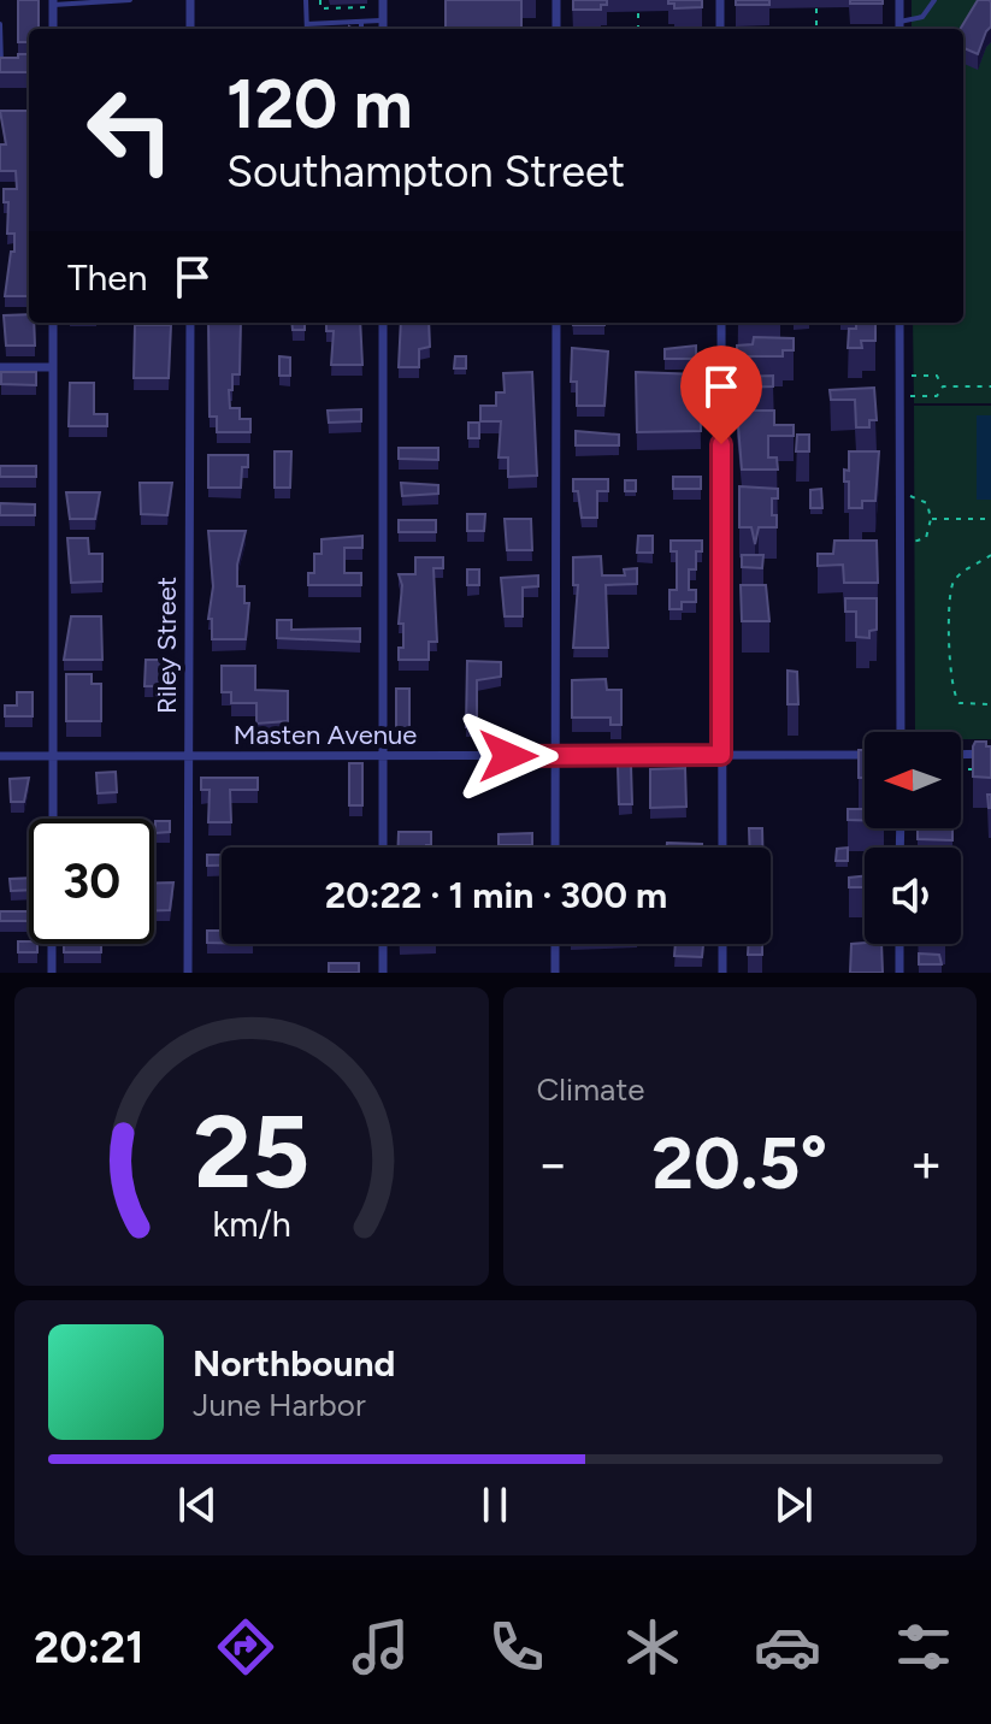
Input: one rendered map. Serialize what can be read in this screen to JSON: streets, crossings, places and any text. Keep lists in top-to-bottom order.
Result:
{
  "streets": {
    "street": ["Riley Street", "Masten Avenue"]
  },
  "crossings": [
    ["Riley Street", "Masten Avenue"]
  ],
  "north": "left",
  "page": {
    "turn": ["120 m", "Southampton Street"],
    "then": "Then",
    "limit": "30",
    "trip": "20:22 · 1 min · 300 m",
    "tile": "Climate",
    "heat": ["−", "20.5°", "+"],
    "song": ["Northbound", "June Harbor"],
    "tabs": "20:21",
    "gauge": ["25", "km/h"]
  }
}
